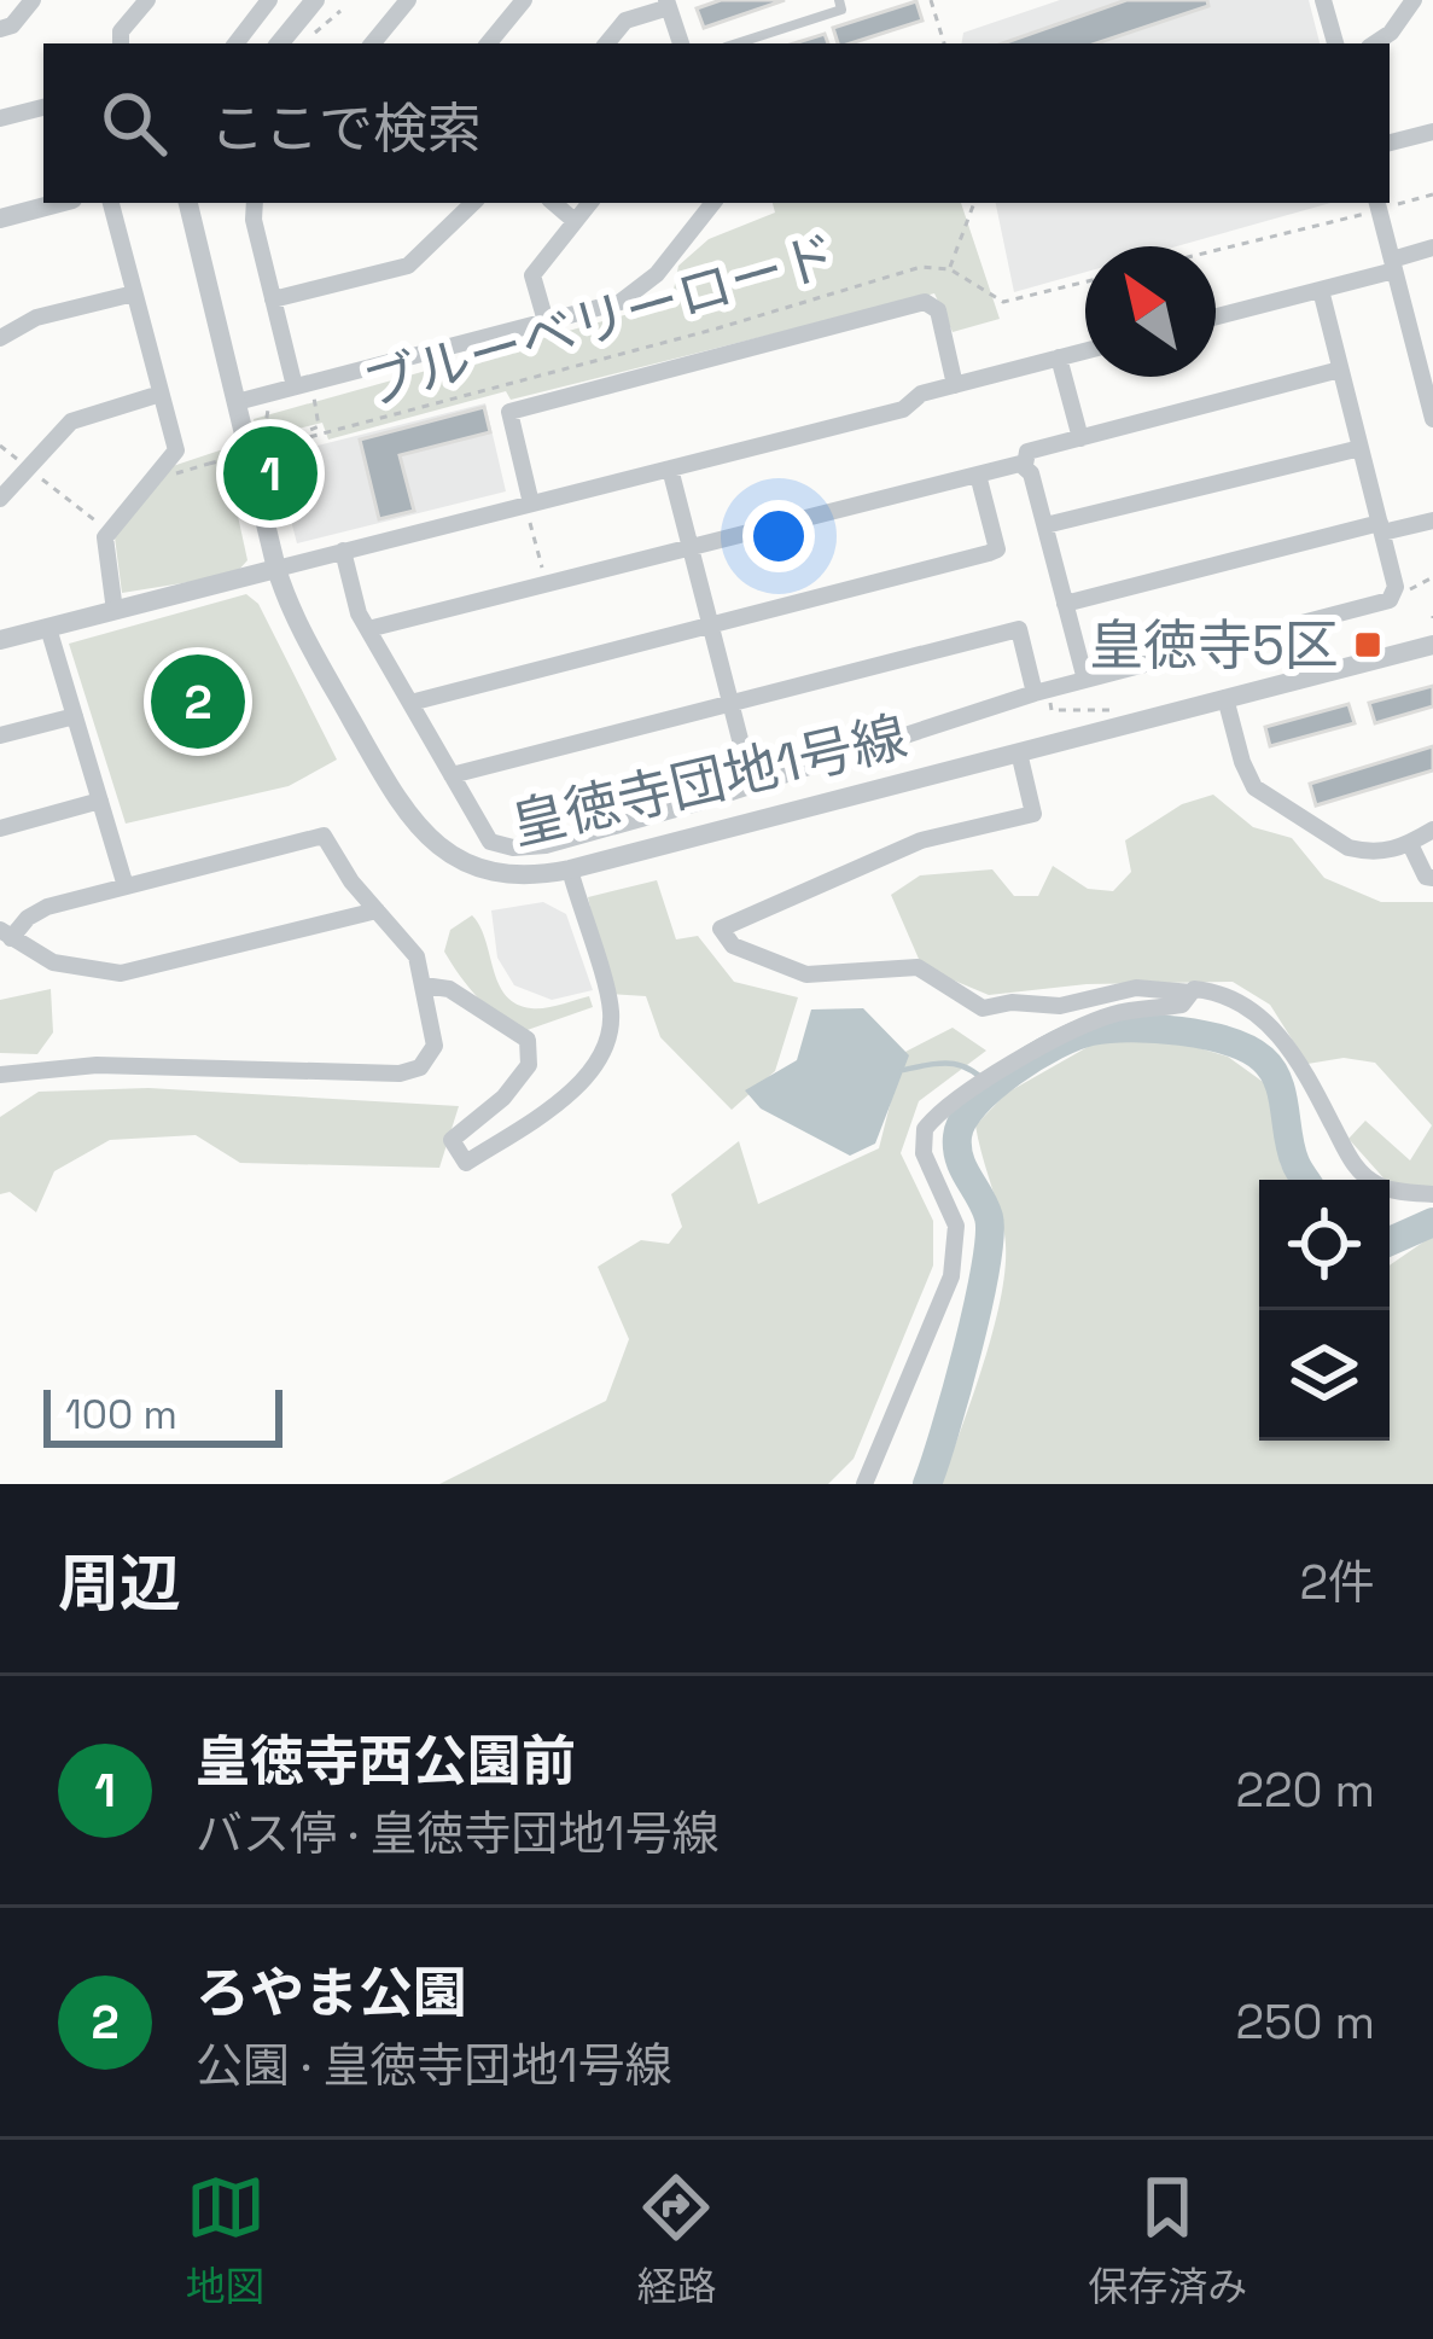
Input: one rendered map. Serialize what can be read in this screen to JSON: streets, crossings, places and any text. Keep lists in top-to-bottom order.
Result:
{
  "streets": {
    "street": ["皇徳寺団地1号線"],
    "path": ["ブルーベリーロード"]
  },
  "places": {
    "transit": ["皇徳寺5区"]
  },
  "scale_bar": "100 m",
  "north": "top left",
  "page": {
    "search": "ここで検索",
    "pins": ["1", "2"],
    "scale": "100 m",
    "heading": ["周辺", "2件"],
    "list": [
      {
        "mark": "1",
        "name": "皇徳寺西公園前",
        "note": "バス停 · 皇徳寺団地1号線",
        "value": "220 m"
      },
      {
        "mark": "2",
        "name": "ろやま公園",
        "note": "公園 · 皇徳寺団地1号線",
        "value": "250 m"
      }
    ],
    "nav": ["地図", "経路", "保存済み"]
  }
}
